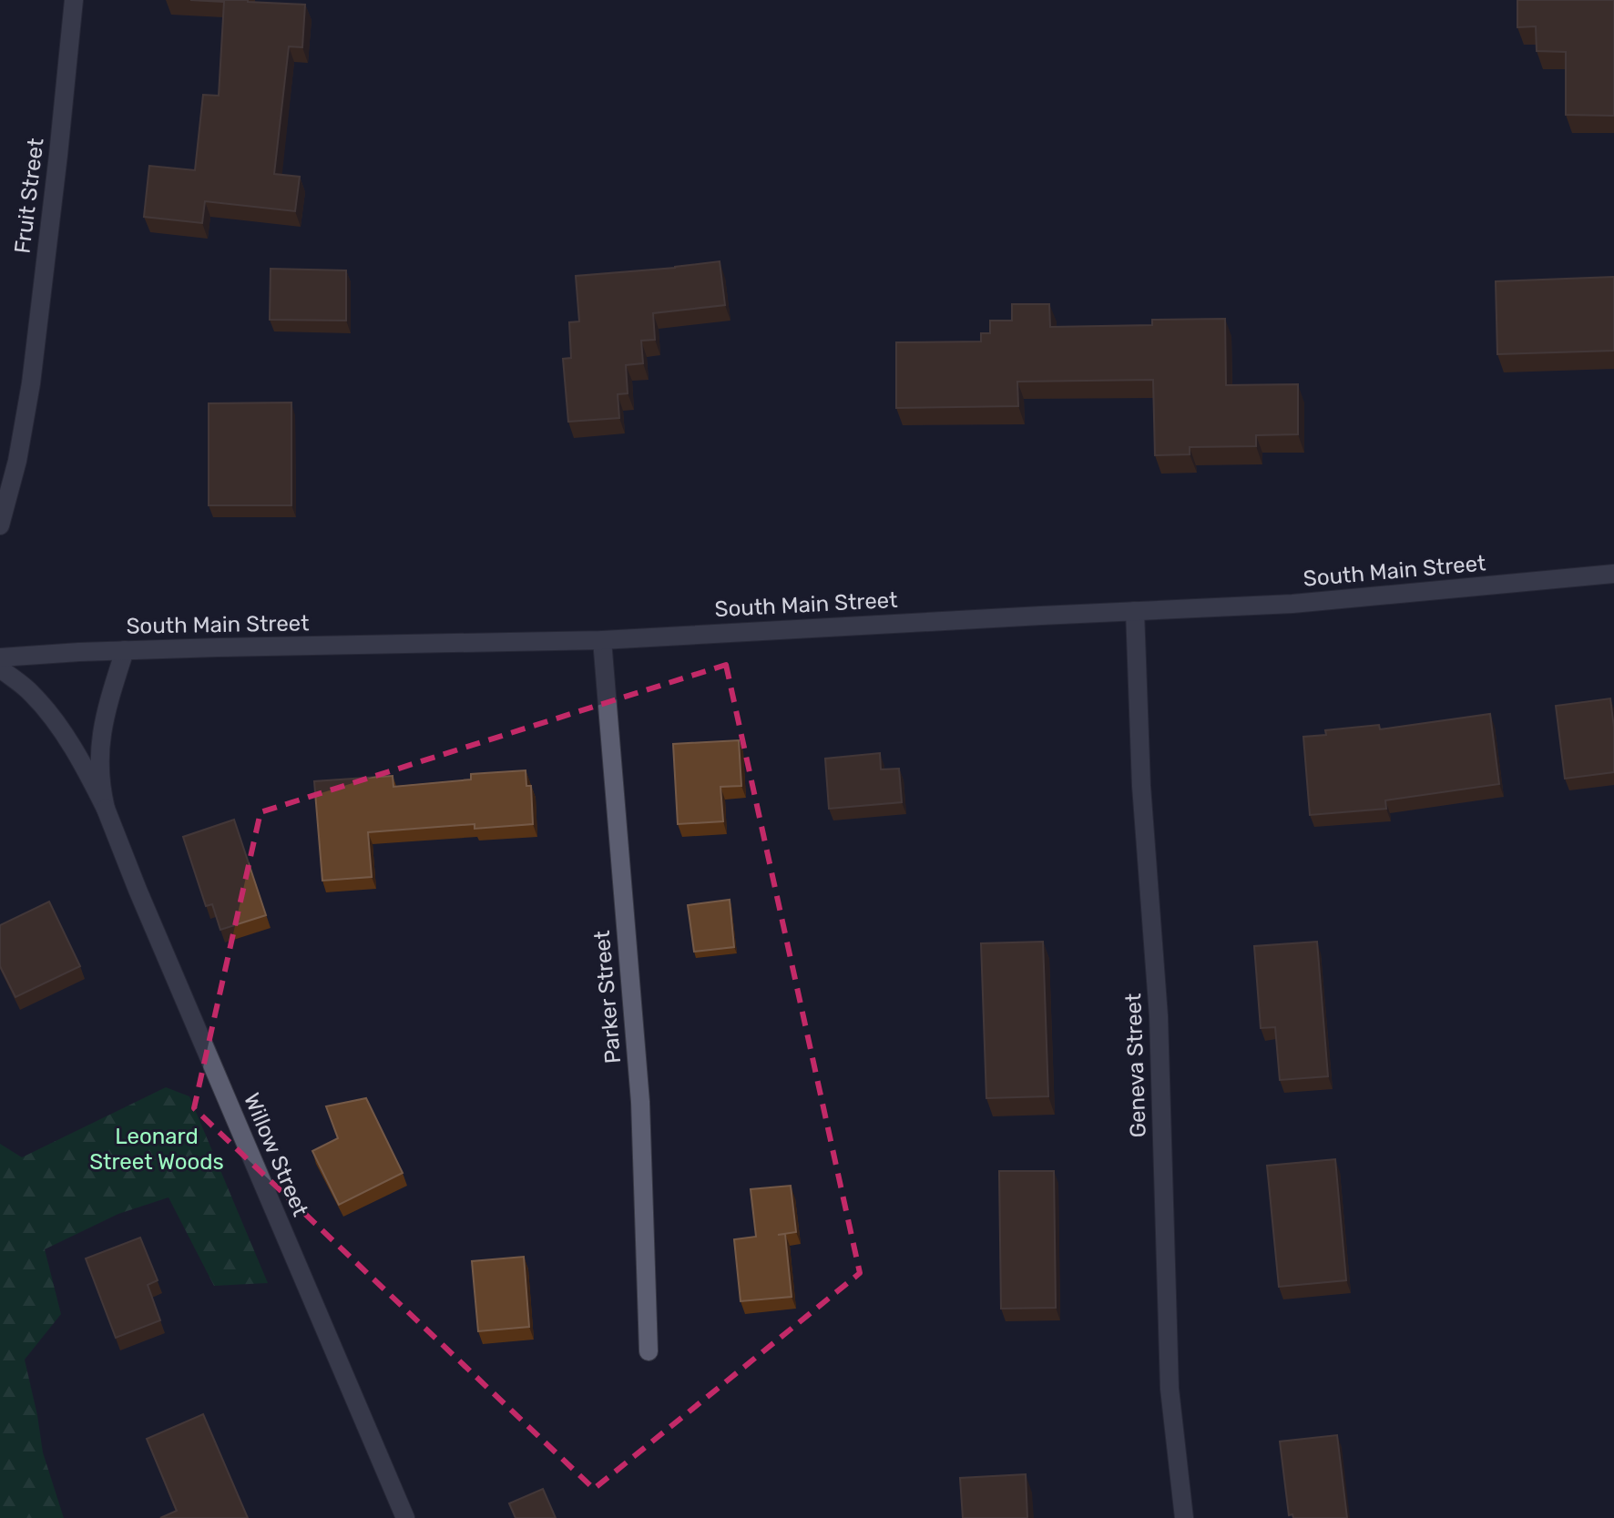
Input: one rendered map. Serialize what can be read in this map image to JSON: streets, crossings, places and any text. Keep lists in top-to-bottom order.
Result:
{
  "streets": {
    "street": [
      "Fruit Street",
      "South Main Street",
      "Parker Street",
      "Geneva Street",
      "Willow Street"
    ]
  },
  "crossings": [
    ["South Main Street", "Parker Street"],
    ["South Main Street", "Geneva Street"]
  ],
  "parks": ["Leonard Street Woods"]
}
